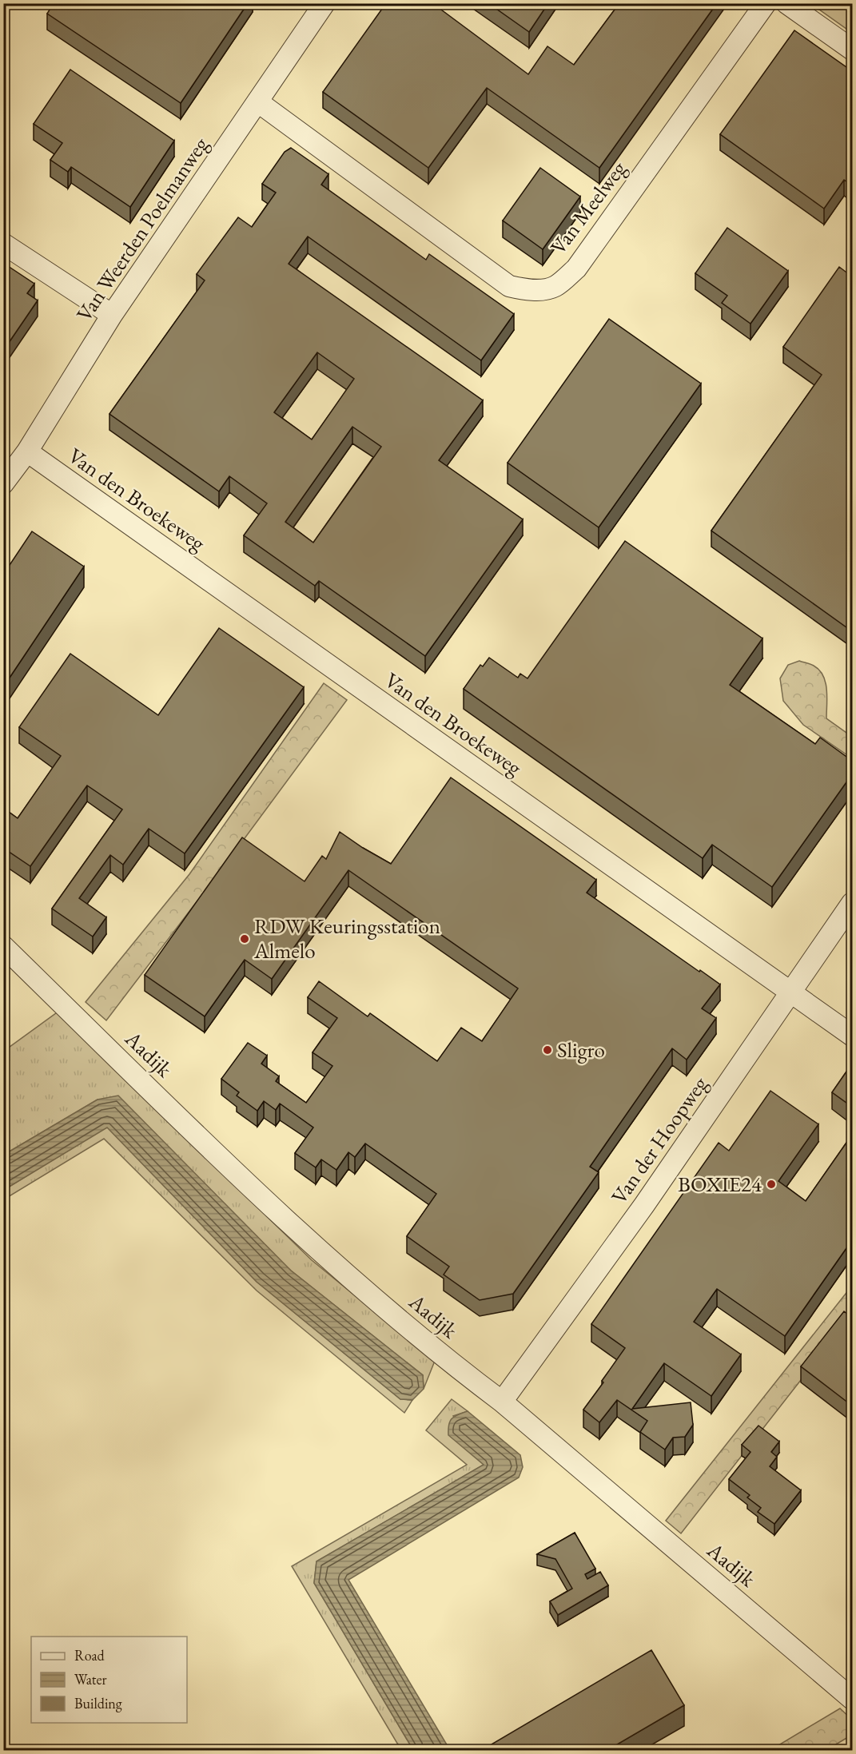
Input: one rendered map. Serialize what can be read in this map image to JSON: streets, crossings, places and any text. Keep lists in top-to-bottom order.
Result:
{
  "streets": {
    "street": [
      "Van Meelweg",
      "Van Weerden Poelmanweg",
      "Van den Broekeweg",
      "Aadijk",
      "Van der Hoopweg"
    ]
  },
  "crossings": [
    ["Van Meelweg", "Van Weerden Poelmanweg"],
    ["Van Weerden Poelmanweg", "Van den Broekeweg"],
    ["Van den Broekeweg", "Van der Hoopweg"],
    ["Aadijk", "Van der Hoopweg"]
  ],
  "places": ["RDW Keuringsstation Almelo", "Sligro", "BOXIE24"],
  "legend": ["Road", "Water", "Building"]
}
